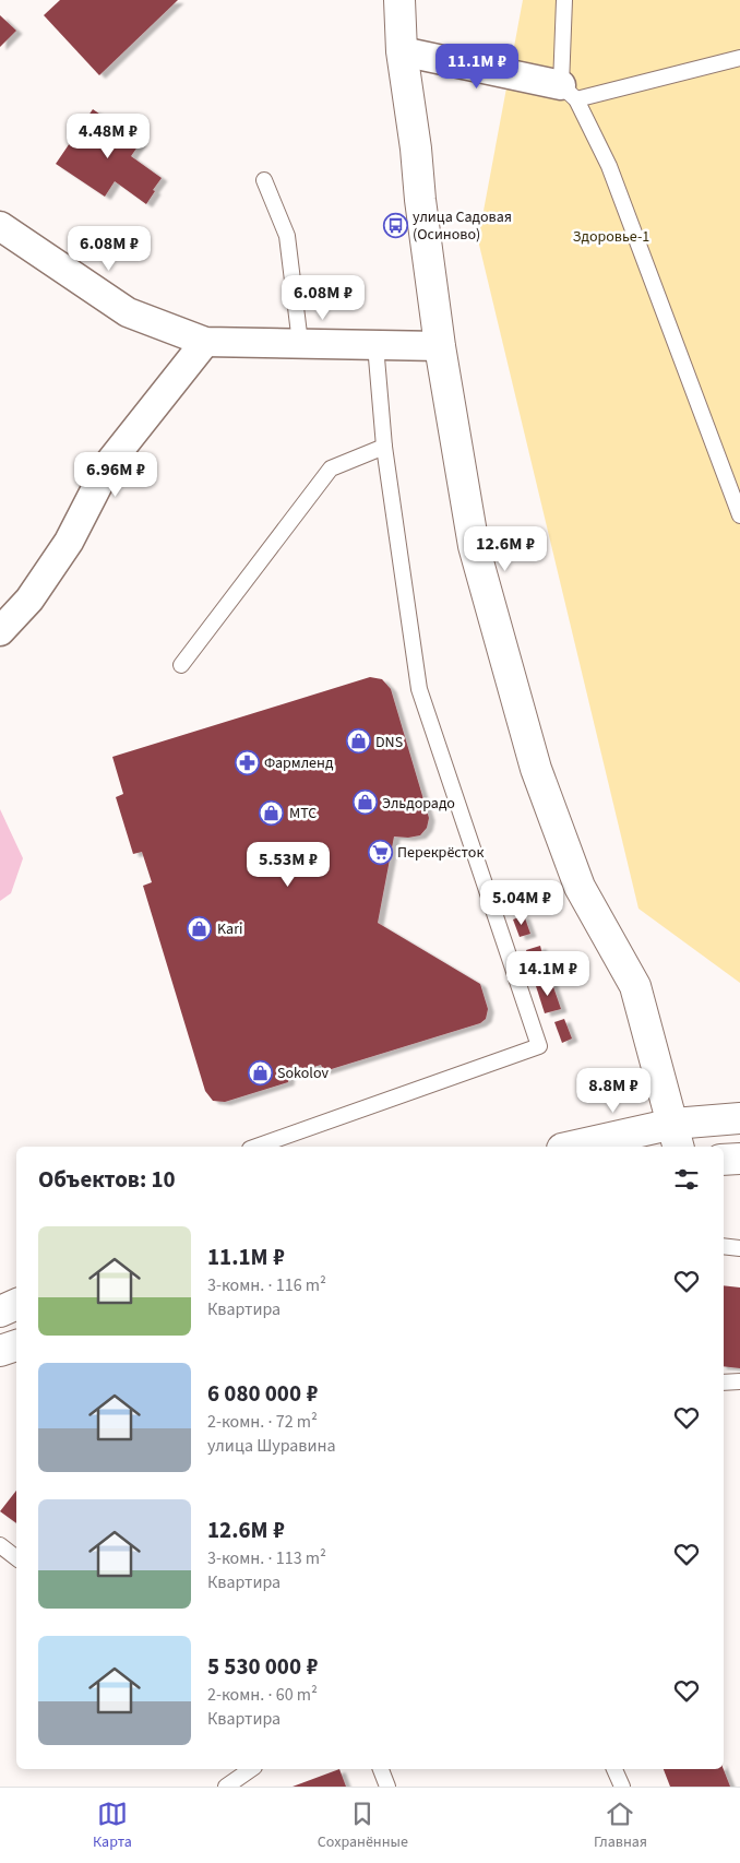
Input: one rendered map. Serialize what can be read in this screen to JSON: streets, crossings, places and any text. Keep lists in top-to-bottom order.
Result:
{
  "parks": ["Здоровье-1"],
  "places": {
    "bus stop": ["улица Садовая (Осиново)"],
    "shop": [
      "DNS",
      "Эльдорадо",
      "МТС",
      "Kari",
      "Sokolov"
    ],
    "pharmacy": ["Фармленд"],
    "supermarket": ["Перекрёсток"]
  },
  "page": {
    "price": [
      "11.1M ₽",
      "4.48M ₽",
      "6.08M ₽",
      "6.08M ₽",
      "6.96M ₽",
      "12.6M ₽",
      "5.53M ₽",
      "5.04M ₽",
      "14.1M ₽",
      "8.8M ₽"
    ],
    "heading": "Объектов: 10",
    "list": [
      {
        "name": "11.1M ₽",
        "note": "3-комн. · 116 m² · Квартира"
      },
      {
        "name": "6 080 000 ₽",
        "note": "2-комн. · 72 m² · улица Шуравина"
      },
      {
        "name": "12.6M ₽",
        "note": "3-комн. · 113 m² · Квартира"
      },
      {
        "name": "5 530 000 ₽",
        "note": "2-комн. · 60 m² · Квартира"
      }
    ],
    "tabs": ["Карта", "Сохранённые", "Главная"]
  }
}
